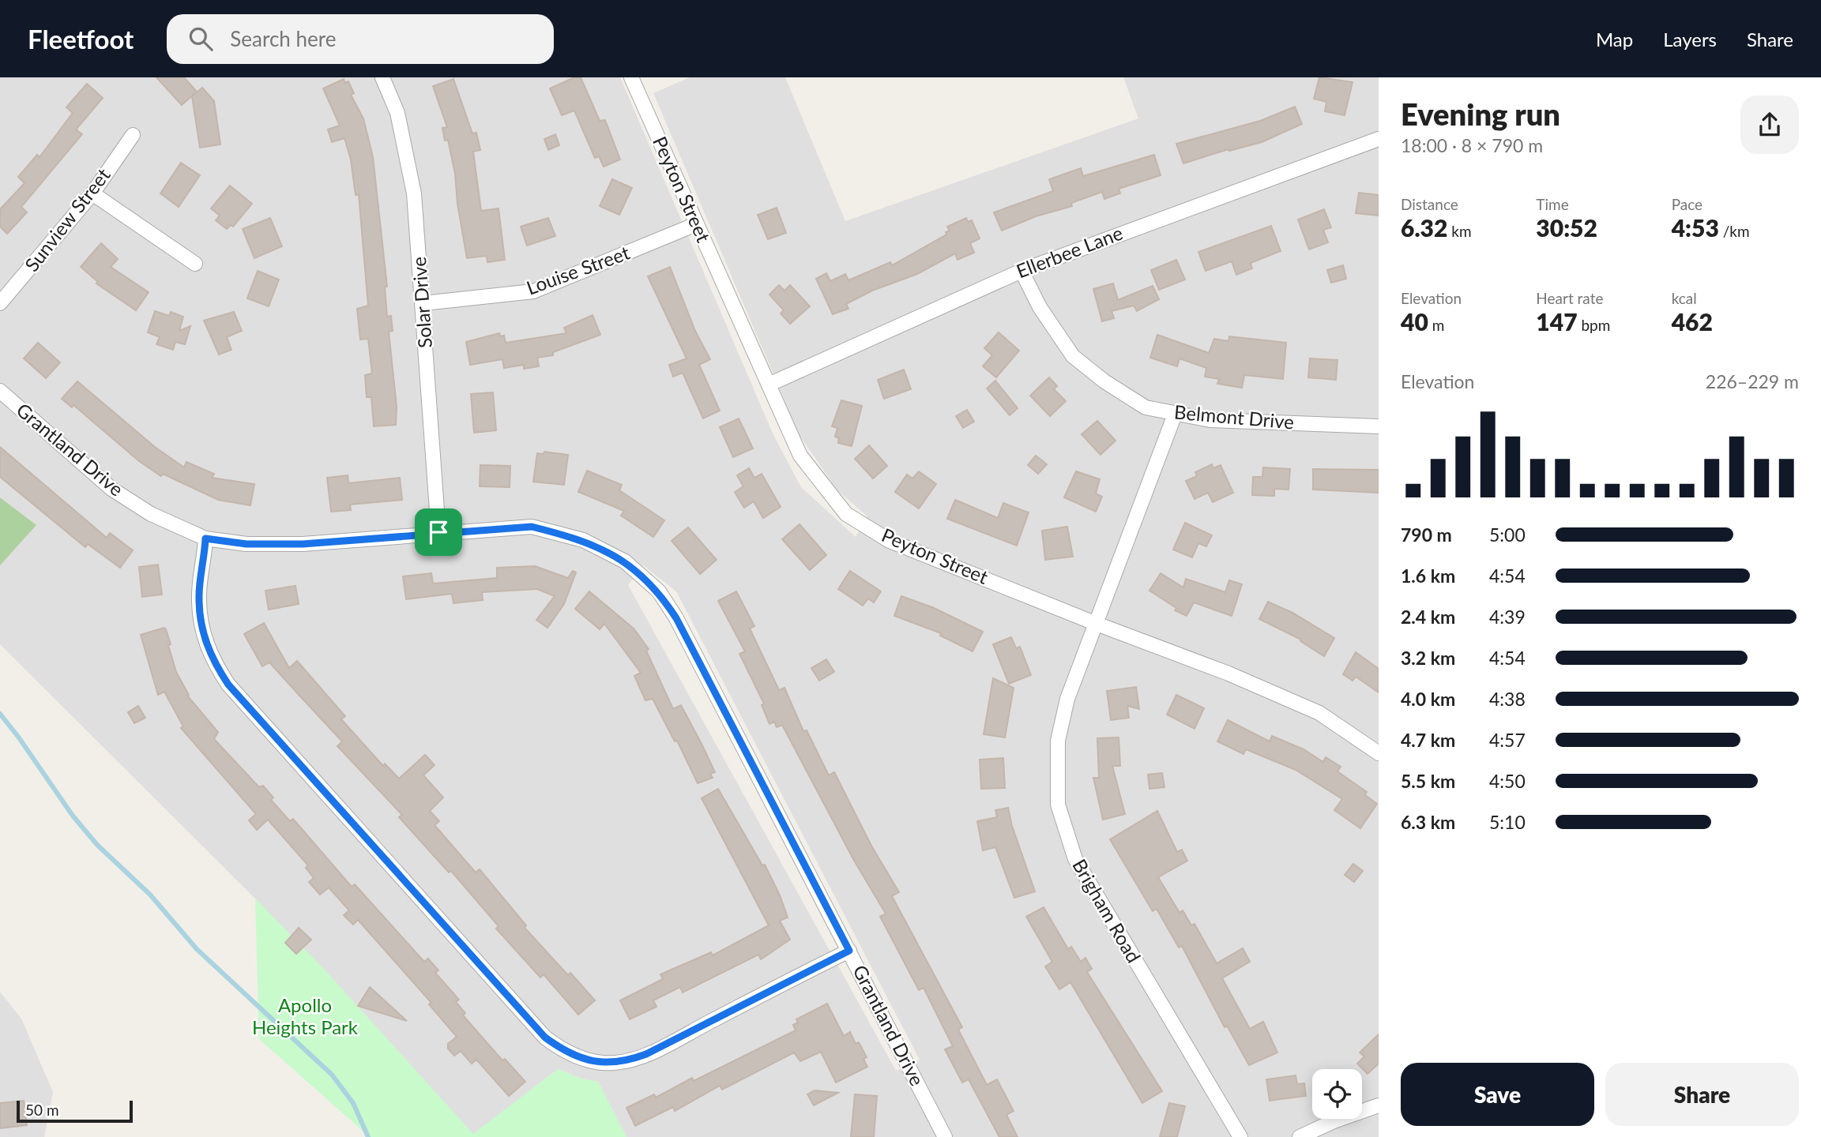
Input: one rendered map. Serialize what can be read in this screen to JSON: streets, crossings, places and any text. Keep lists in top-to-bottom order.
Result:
{
  "streets": {
    "street": [
      "Peyton Street",
      "Sunview Street",
      "Ellerbee Lane",
      "Louise Street",
      "Solar Drive",
      "Belmont Drive",
      "Grantland Drive",
      "Brigham Road"
    ]
  },
  "crossings": [
    ["Peyton Street", "Ellerbee Lane"],
    ["Peyton Street", "Louise Street"],
    ["Peyton Street", "Brigham Road"],
    ["Ellerbee Lane", "Belmont Drive"],
    ["Louise Street", "Solar Drive"],
    ["Solar Drive", "Grantland Drive"],
    ["Belmont Drive", "Brigham Road"]
  ],
  "parks": ["Apollo Heights Park"],
  "scale_bar": "50 m",
  "page": {
    "header": "Fleetfoot",
    "search": "Search here",
    "nav": ["Map", "Layers", "Share"],
    "heading": ["Evening run", "18:00 · 8 × 790 m"],
    "stats": [
      ["Distance", "6.32 km"],
      ["Time", "30:52"],
      ["Pace", "4:53 /km"],
      ["Elevation", "40 m"],
      ["Heart rate", "147 bpm"],
      ["kcal", "462"]
    ],
    "chart": ["Elevation", "226–229 m"],
    "list": [
      {
        "name": "790 m",
        "note": "5:00"
      },
      {
        "name": "1.6 km",
        "note": "4:54"
      },
      {
        "name": "2.4 km",
        "note": "4:39"
      },
      {
        "name": "3.2 km",
        "note": "4:54"
      },
      {
        "name": "4.0 km",
        "note": "4:38"
      },
      {
        "name": "4.7 km",
        "note": "4:57"
      },
      {
        "name": "5.5 km",
        "note": "4:50"
      },
      {
        "name": "6.3 km",
        "note": "5:10"
      }
    ],
    "buttons": ["Save", "Share"],
    "scale": "50 m"
  }
}
